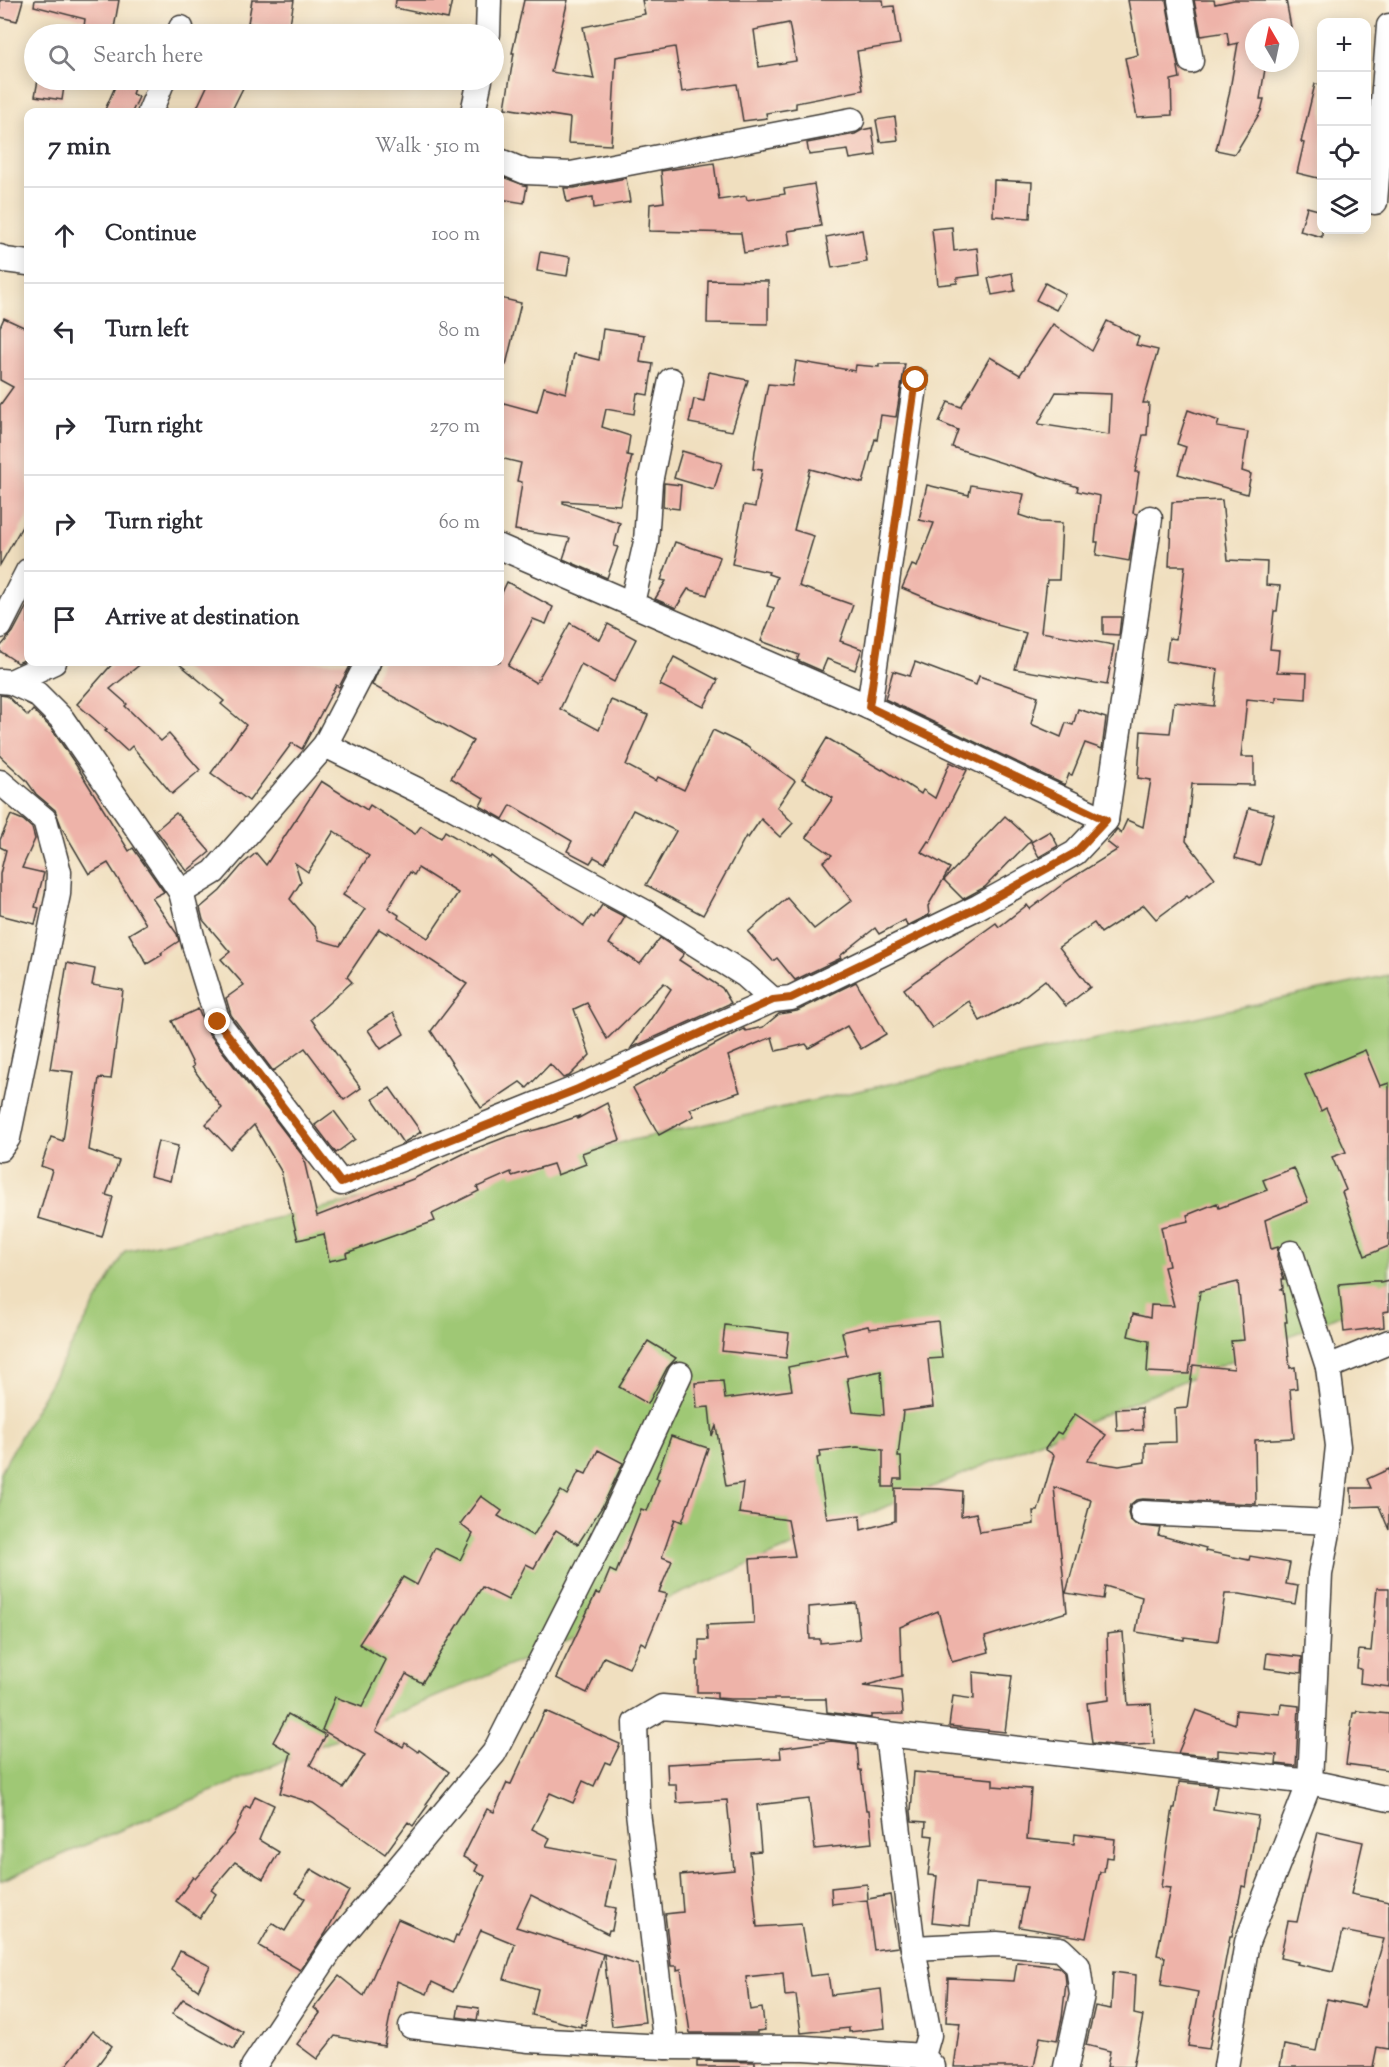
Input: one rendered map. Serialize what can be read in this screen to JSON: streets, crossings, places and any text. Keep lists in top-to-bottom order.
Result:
{
  "north": "top",
  "page": {
    "map_buttons": ["+", "−"],
    "search": "Search here",
    "heading": ["7 min", "Walk · 510 m"],
    "list": [
      ["Continue", "100 m"],
      ["Turn left", "80 m"],
      ["Turn right", "270 m"],
      ["Turn right", "60 m"],
      "Arrive at destination"
    ]
  }
}
